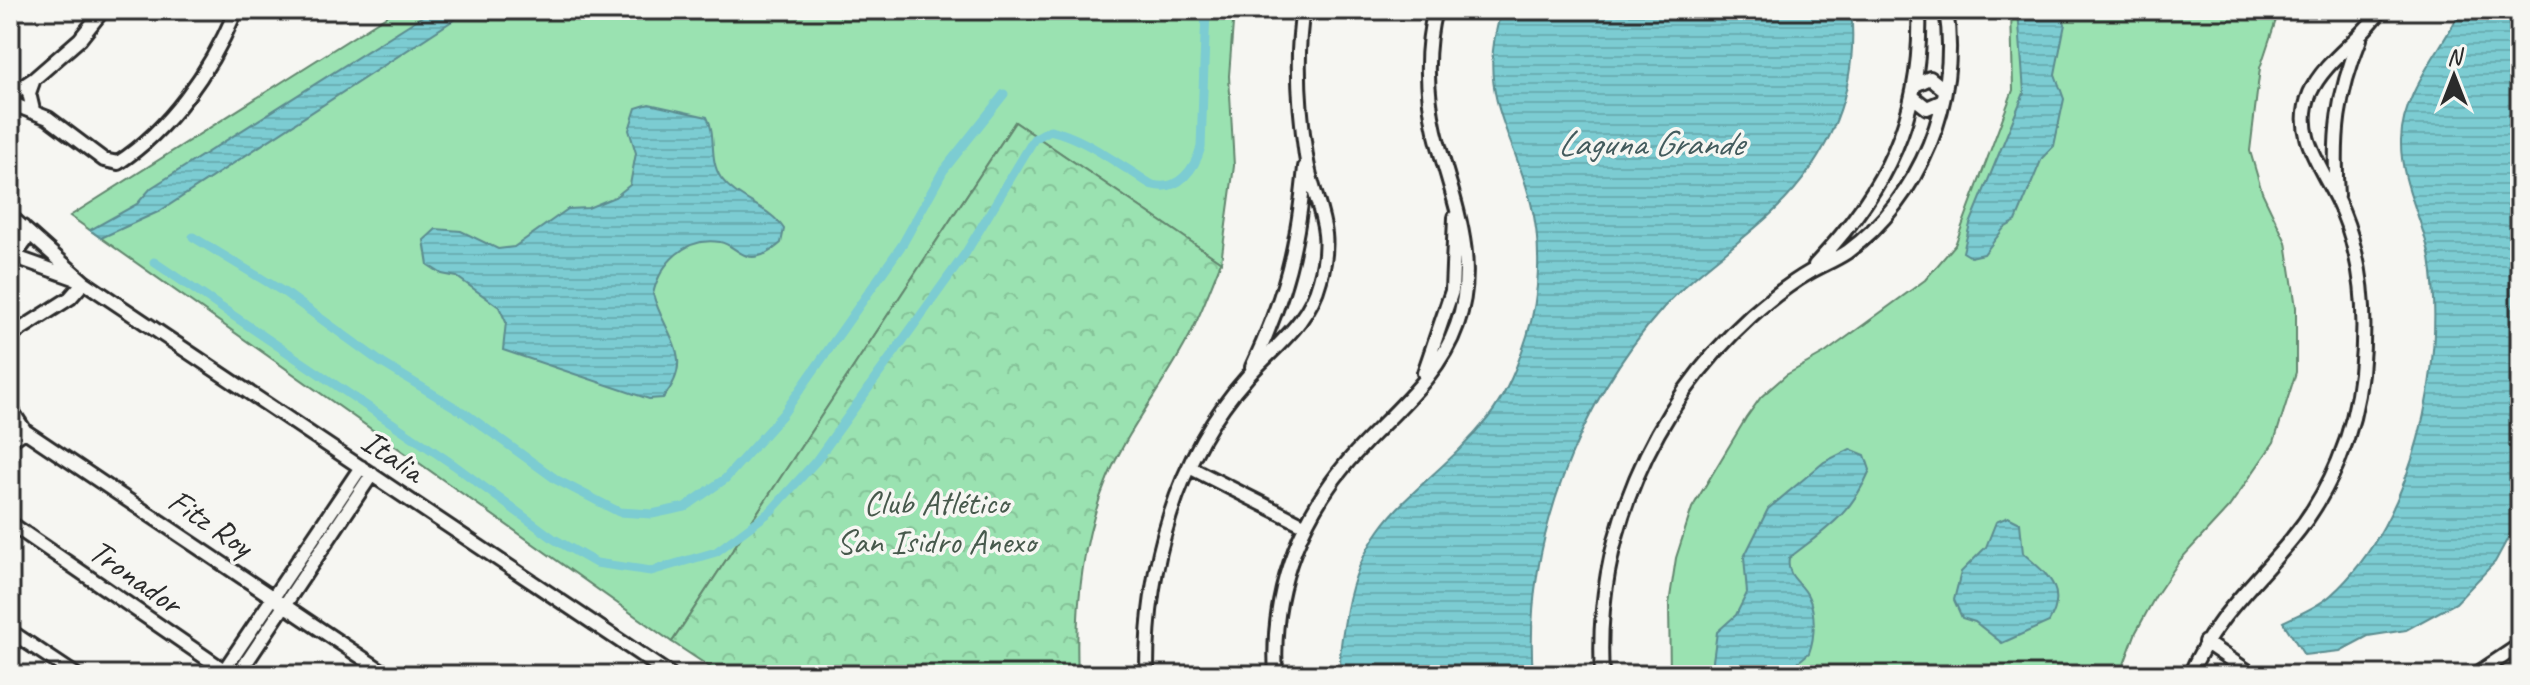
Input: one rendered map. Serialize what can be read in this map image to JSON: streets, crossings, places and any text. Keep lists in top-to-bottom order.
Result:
{
  "streets": {
    "street": ["Italia", "Fitz Roy", "Tronador"]
  },
  "water": ["Laguna Grande"],
  "parks": ["Club Atlético San Isidro Anexo"],
  "north": "top"
}
